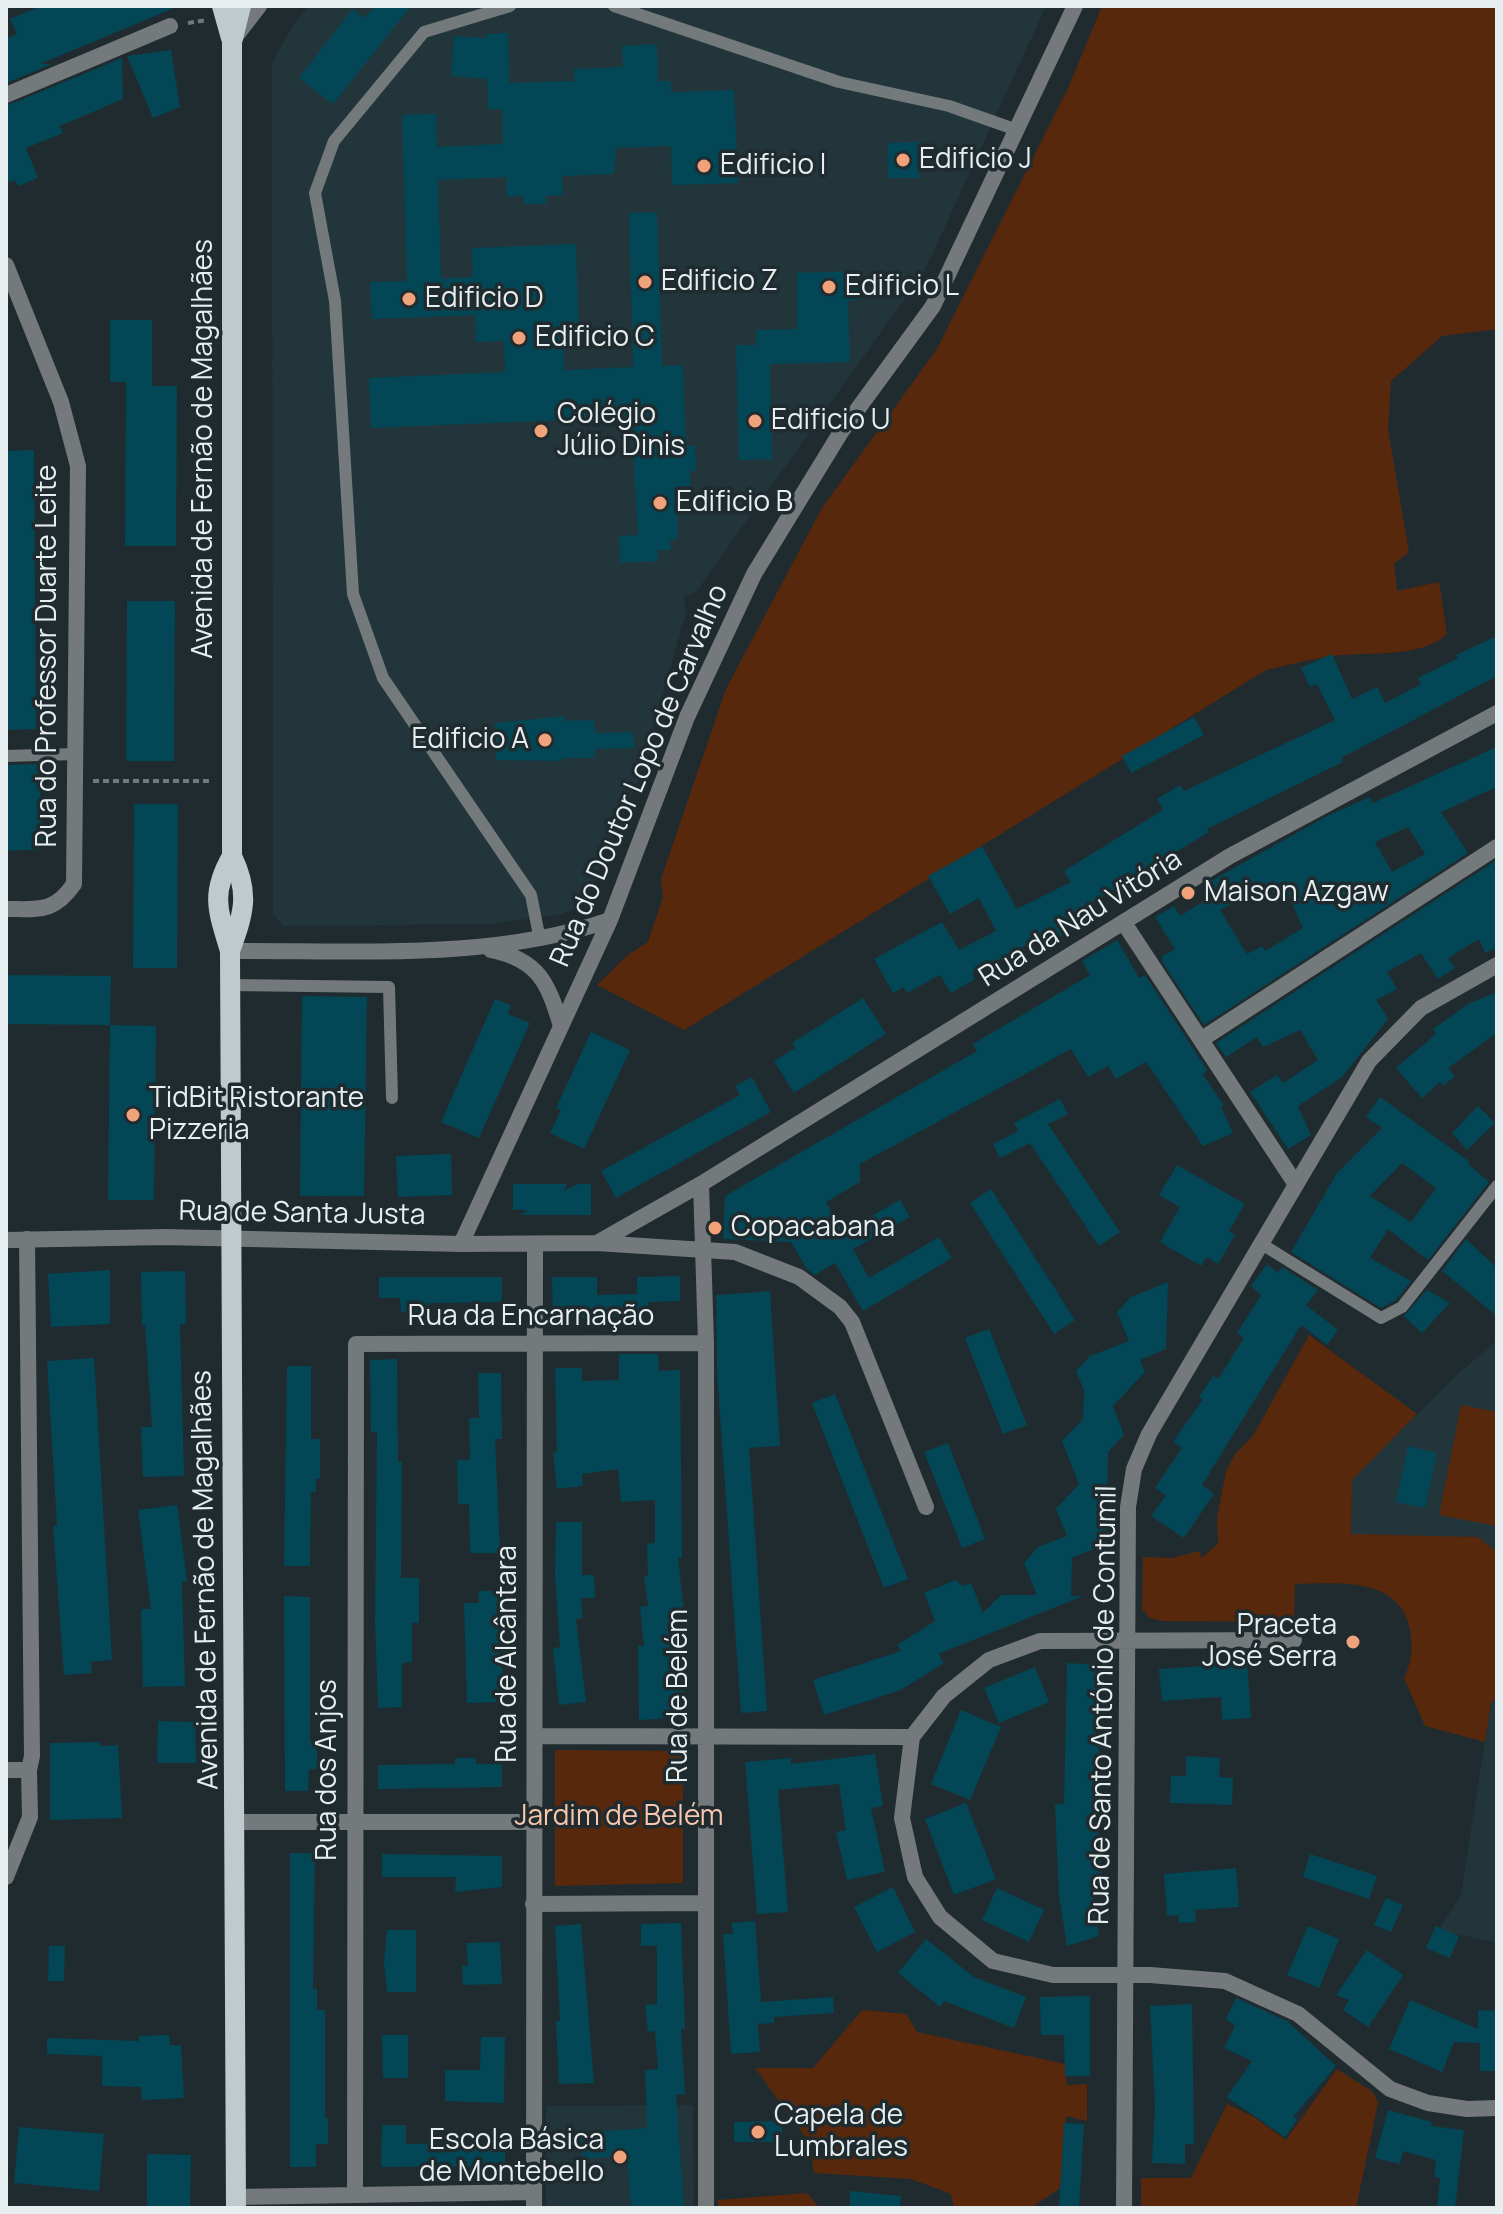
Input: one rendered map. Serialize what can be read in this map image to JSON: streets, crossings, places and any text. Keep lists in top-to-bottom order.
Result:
{
  "streets": {
    "main road": ["Avenida de Fernão de Magalhães"],
    "street": [
      "Rua do Professor Duarte Leite",
      "Rua do Doutor Lopo de Carvalho",
      "Rua da Nau Vitória",
      "Rua de Santa Justa",
      "Rua da Encarnação",
      "Rua de Alcântara",
      "Rua de Belém",
      "Rua de Santo António de Contumil",
      "Rua dos Anjos"
    ]
  },
  "crossings": [
    ["Avenida de Fernão de Magalhães", "Rua de Santa Justa"],
    ["Rua do Doutor Lopo de Carvalho", "Rua de Santa Justa"],
    ["Rua da Nau Vitória", "Rua de Santa Justa"],
    ["Rua da Nau Vitória", "Rua de Belém"],
    ["Rua de Santa Justa", "Rua de Alcântara"],
    ["Rua de Santa Justa", "Rua de Belém"],
    ["Rua da Encarnação", "Rua de Alcântara"],
    ["Rua da Encarnação", "Rua de Belém"],
    ["Rua da Encarnação", "Rua dos Anjos"]
  ],
  "parks": ["Jardim de Belém"],
  "places": [
    "Edificio J",
    "Edificio I",
    "Edificio Z",
    "Edificio L",
    "Edificio D",
    "Edificio C",
    "Edificio U",
    "Colégio Júlio Dinis",
    "Edificio B",
    "Edificio A",
    "Maison Azgaw",
    "TidBit Ristorante Pizzeria",
    "Copacabana",
    "Praceta José Serra",
    "Capela de Lumbrales",
    "Escola Básica de Montebello"
  ]
}
